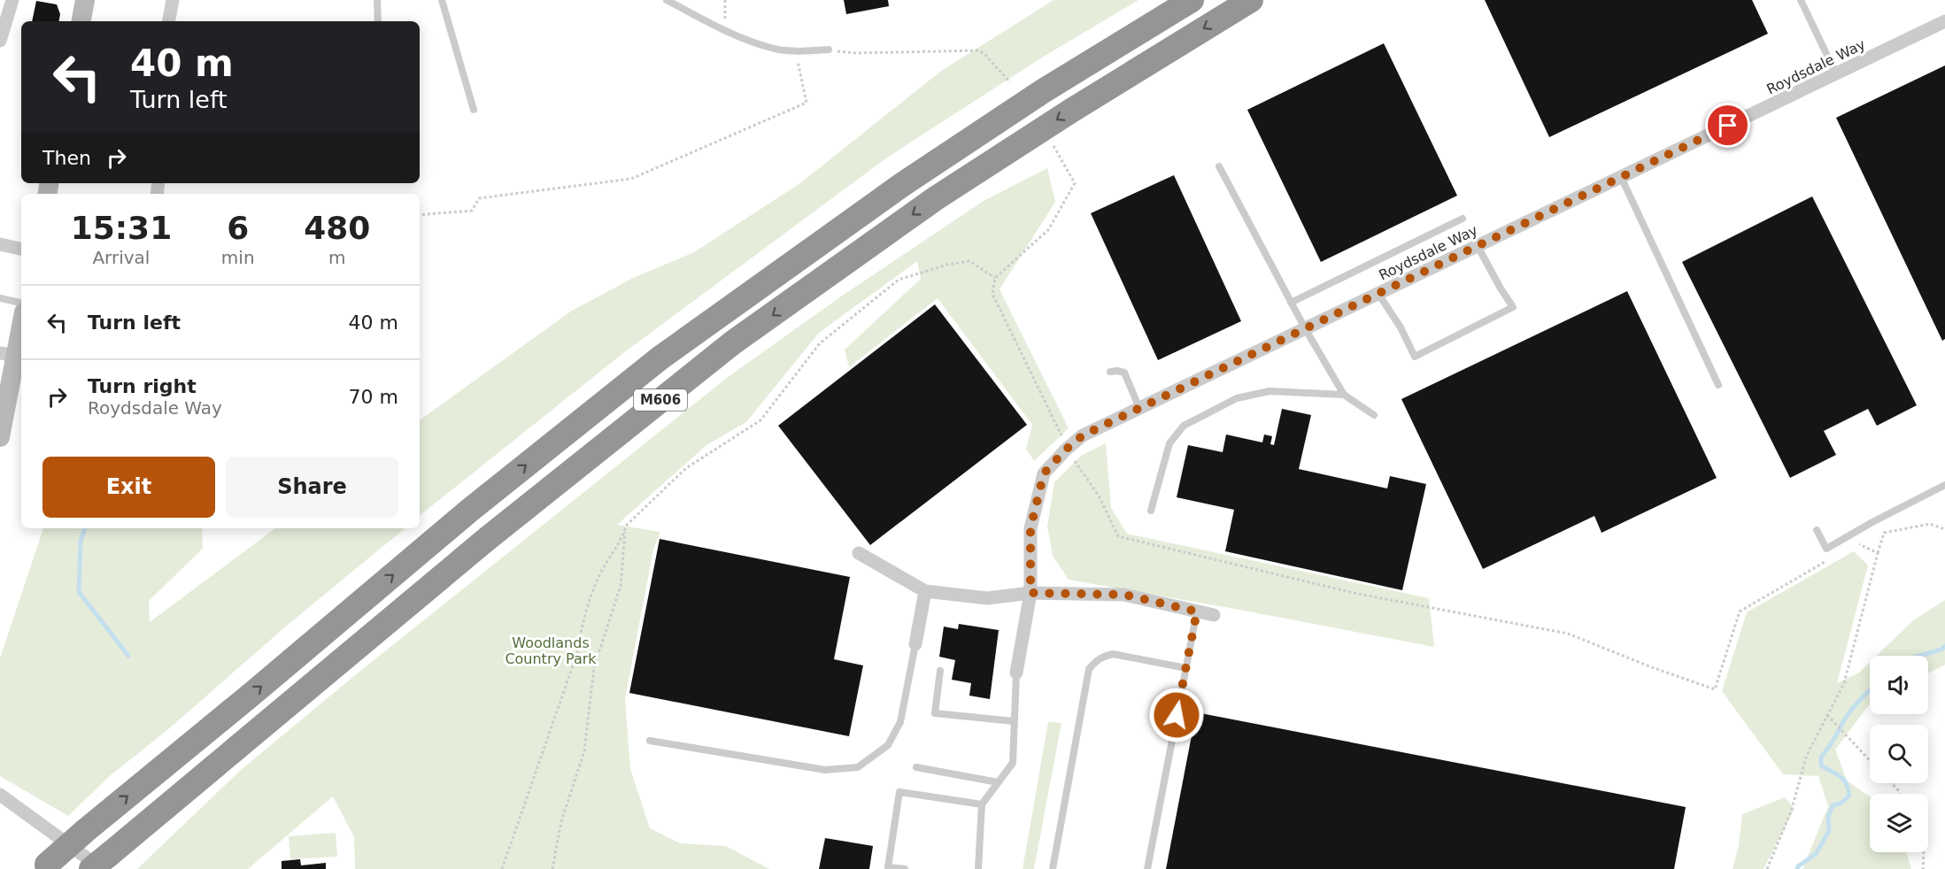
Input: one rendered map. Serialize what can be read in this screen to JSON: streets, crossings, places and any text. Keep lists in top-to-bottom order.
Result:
{
  "streets": {
    "highway": ["M606"],
    "street": ["Roydsdale Way"]
  },
  "parks": ["Woodlands Country Park"],
  "page": {
    "turn": ["40 m", "Turn left"],
    "then": "Then",
    "eta": [
      "15:31",
      "Arrival",
      "6",
      "min",
      "480",
      "m"
    ],
    "list": [
      {
        "name": "Turn left",
        "value": "40 m"
      },
      {
        "name": "Turn right",
        "note": "Roydsdale Way",
        "value": "70 m"
      }
    ],
    "buttons": ["Exit", "Share"]
  }
}
